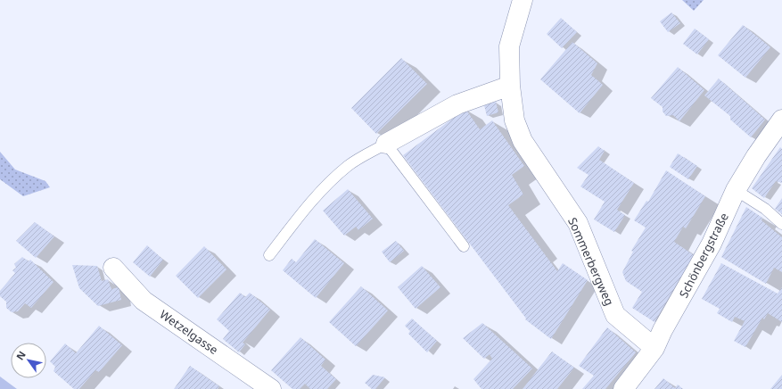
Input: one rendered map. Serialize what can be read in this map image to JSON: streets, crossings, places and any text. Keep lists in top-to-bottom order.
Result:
{
  "streets": {
    "street": ["Schönbergstraße", "Sommerbergweg", "Wetzelgasse"]
  },
  "crossings": [
    ["Schönbergstraße", "Sommerbergweg"]
  ],
  "north": "top left"
}
